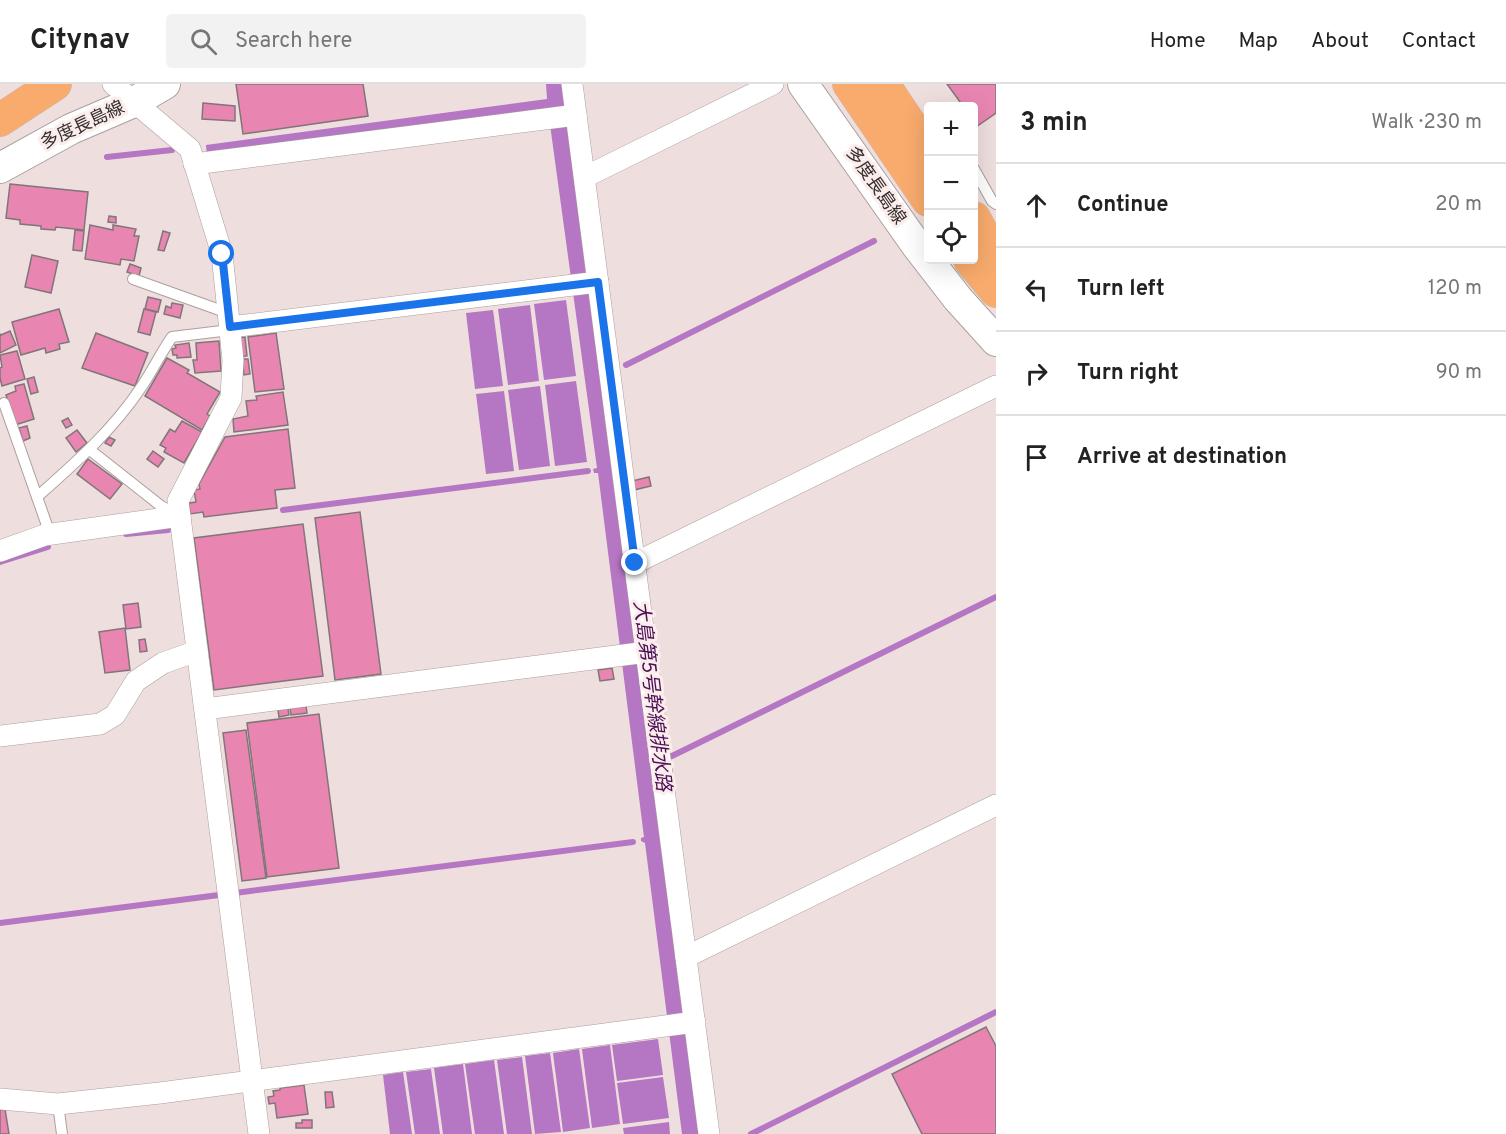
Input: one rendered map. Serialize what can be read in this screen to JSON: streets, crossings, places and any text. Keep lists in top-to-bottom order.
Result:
{
  "streets": {
    "main road": ["多度長島線"]
  },
  "water": ["大島第5号幹線排水路"],
  "page": {
    "header": "Citynav",
    "search": "Search here",
    "nav": [
      "Home",
      "Map",
      "About",
      "Contact"
    ],
    "heading": ["3 min", "Walk · 230 m"],
    "map_buttons": ["+", "−"],
    "list": [
      ["Continue", "20 m"],
      ["Turn left", "120 m"],
      ["Turn right", "90 m"],
      "Arrive at destination"
    ]
  }
}
